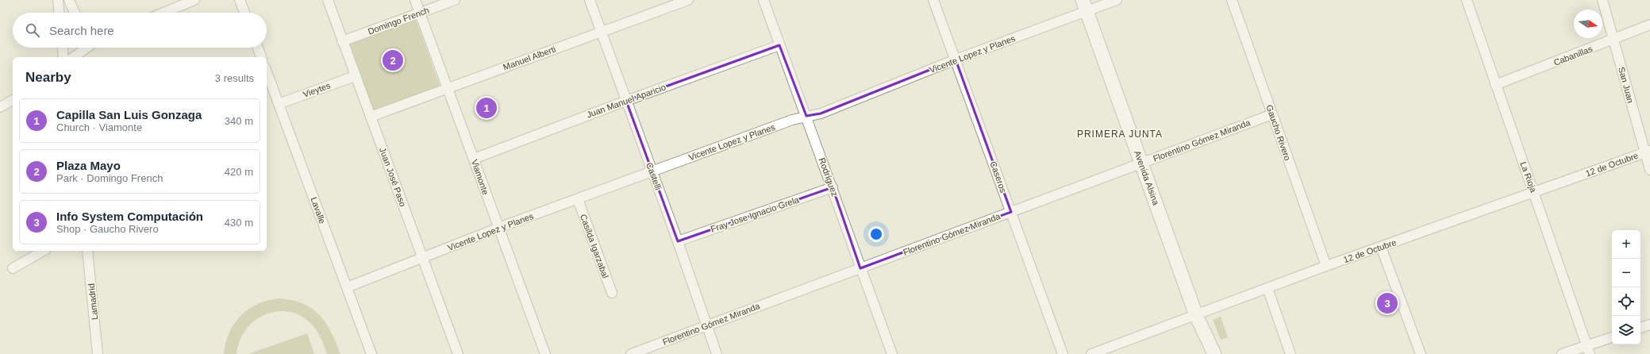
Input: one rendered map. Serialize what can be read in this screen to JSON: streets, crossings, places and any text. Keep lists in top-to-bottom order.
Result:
{
  "streets": {
    "main road": ["Avenida Alsina"],
    "street": [
      "Domingo French",
      "Vicente Lopez y Planes",
      "Cabanillas",
      "Manuel Alberti",
      "San Juan",
      "Vieytes",
      "Juan Manuel Aparicio",
      "Gaucho Rivero",
      "Florentino Gómez Miranda",
      "12 de Octubre",
      "Castelli",
      "Juan José Paso",
      "Viamonte",
      "Rodríguez",
      "Caseros",
      "La Rioja",
      "Lavalle",
      "Fray Jose Ignacio Grela",
      "Casilda Igarzabal",
      "Lamadrid"
    ]
  },
  "crossings": [
    ["Domingo French", "Juan José Paso"],
    ["Domingo French", "Viamonte"],
    ["Vicente Lopez y Planes", "Castelli"],
    ["Vicente Lopez y Planes", "Juan José Paso"],
    ["Vicente Lopez y Planes", "Viamonte"],
    ["Vicente Lopez y Planes", "Rodríguez"],
    ["Vicente Lopez y Planes", "Caseros"],
    ["Vicente Lopez y Planes", "Avenida Alsina"],
    ["Vicente Lopez y Planes", "Lavalle"],
    ["Vicente Lopez y Planes", "Casilda Igarzabal"],
    ["Cabanillas", "San Juan"],
    ["Cabanillas", "La Rioja"],
    ["Manuel Alberti", "Castelli"],
    ["Manuel Alberti", "Juan José Paso"],
    ["Manuel Alberti", "Viamonte"],
    ["San Juan", "12 de Octubre"],
    ["Vieytes", "Juan José Paso"],
    ["Vieytes", "Lavalle"],
    ["Juan Manuel Aparicio", "Castelli"],
    ["Juan Manuel Aparicio", "Viamonte"],
    ["Juan Manuel Aparicio", "Rodríguez"],
    ["Gaucho Rivero", "Florentino Gómez Miranda"],
    ["Gaucho Rivero", "12 de Octubre"],
    ["Florentino Gómez Miranda", "Castelli"],
    ["Florentino Gómez Miranda", "Rodríguez"],
    ["Florentino Gómez Miranda", "Caseros"],
    ["Florentino Gómez Miranda", "Avenida Alsina"],
    ["12 de Octubre", "La Rioja"],
    ["12 de Octubre", "Avenida Alsina"],
    ["Castelli", "Fray Jose Ignacio Grela"],
    ["Rodríguez", "Fray Jose Ignacio Grela"]
  ],
  "districts": ["PRIMERA JUNTA"],
  "north": "right",
  "page": {
    "search": "Search here",
    "pins": ["2", "1", "3"],
    "heading": ["Nearby", "3 results"],
    "list": [
      {
        "mark": "1",
        "name": "Capilla San Luis Gonzaga",
        "note": "Church · Viamonte",
        "value": "340 m"
      },
      {
        "mark": "2",
        "name": "Plaza Mayo",
        "note": "Park · Domingo French",
        "value": "420 m"
      },
      {
        "mark": "3",
        "name": "Info System Computación",
        "note": "Shop · Gaucho Rivero",
        "value": "430 m"
      }
    ],
    "map_buttons": ["+", "−"]
  }
}
